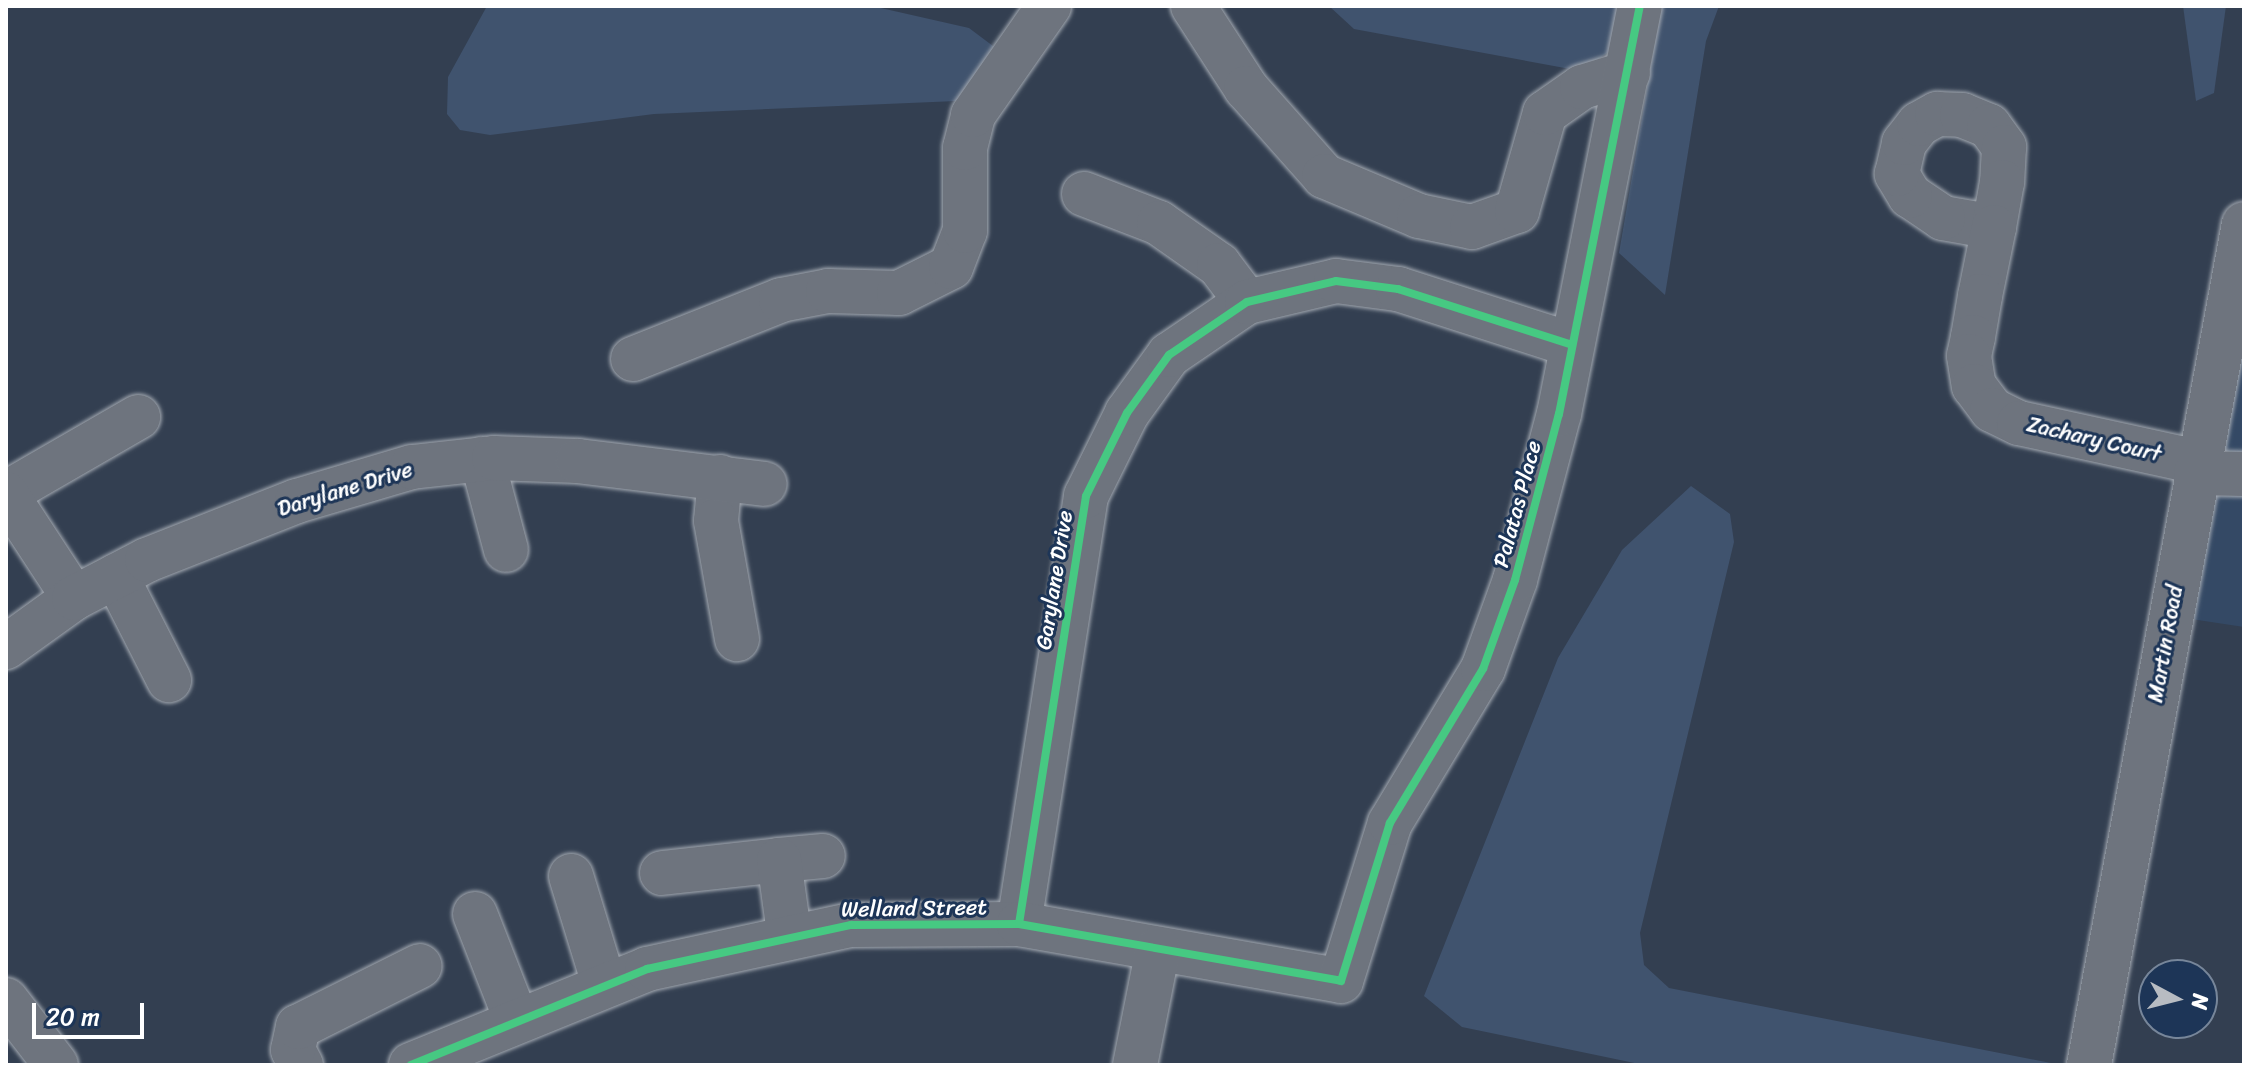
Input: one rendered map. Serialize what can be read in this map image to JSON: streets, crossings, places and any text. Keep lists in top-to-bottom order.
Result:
{
  "streets": {
    "street": [
      "Zachary Court",
      "Darylane Drive",
      "Palatas Place",
      "Garylane Drive",
      "Martin Road",
      "Welland Street"
    ]
  },
  "crossings": [
    ["Zachary Court", "Martin Road"],
    ["Palatas Place", "Garylane Drive"],
    ["Palatas Place", "Welland Street"],
    ["Garylane Drive", "Welland Street"]
  ],
  "scale_bar": "20 m",
  "north": "right"
}
